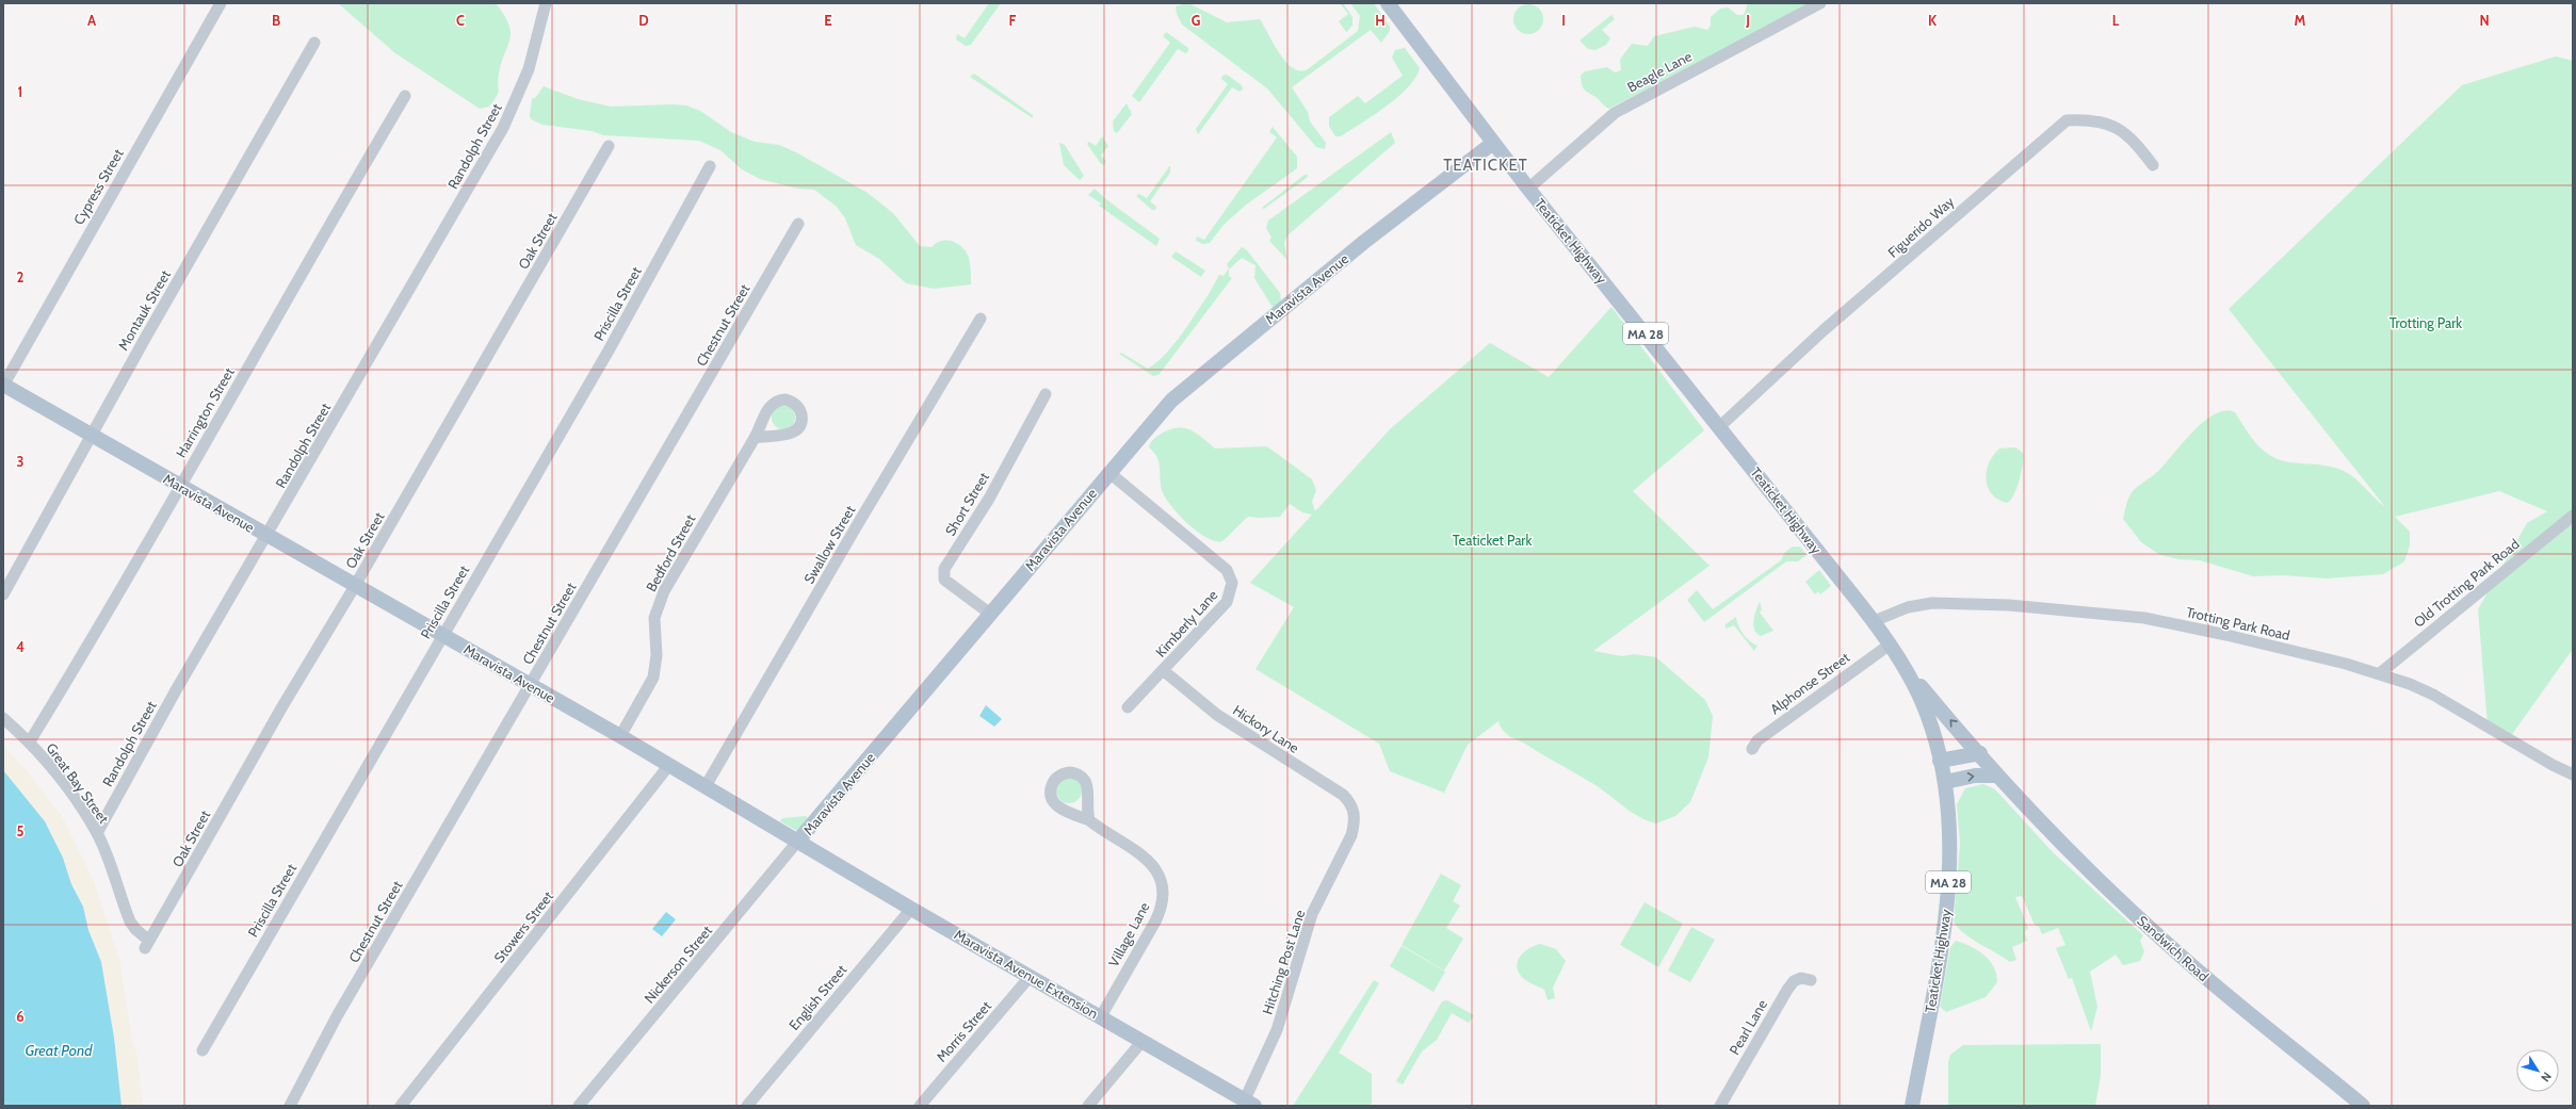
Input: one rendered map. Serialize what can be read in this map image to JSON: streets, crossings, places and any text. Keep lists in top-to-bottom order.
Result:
{
  "streets": {
    "main road": [
      "Teaticket Highway",
      "Maravista Avenue",
      "MA 28",
      "Sandwich Road",
      "Maravista Avenue Extension"
    ],
    "street": [
      "Beagle Lane",
      "Randolph Street",
      "Cypress Street",
      "Figuerido Way",
      "Oak Street",
      "Priscilla Street",
      "Montauk Street",
      "Chestnut Street",
      "Harrington Street",
      "Short Street",
      "Swallow Street",
      "Bedford Street",
      "Old Trotting Park Road",
      "Kimberly Lane",
      "Trotting Park Road",
      "Alphonse Street",
      "Hickory Lane",
      "Great Bay Street",
      "Stowers Street",
      "Village Lane",
      "Hitching Post Lane",
      "Nickerson Street",
      "English Street",
      "Pearl Lane",
      "Morris Street"
    ]
  },
  "crossings": [
    ["Beagle Lane", "Teaticket Highway"],
    ["Randolph Street", "Maravista Avenue"],
    ["Randolph Street", "Great Bay Street"],
    ["Cypress Street", "Maravista Avenue"],
    ["Figuerido Way", "Teaticket Highway"],
    ["Oak Street", "Maravista Avenue"],
    ["Oak Street", "Great Bay Street"],
    ["Teaticket Highway", "Maravista Avenue"],
    ["Teaticket Highway", "Trotting Park Road"],
    ["Teaticket Highway", "Alphonse Street"],
    ["Teaticket Highway", "Sandwich Road"],
    ["Maravista Avenue", "Priscilla Street"],
    ["Maravista Avenue", "Montauk Street"],
    ["Maravista Avenue", "Chestnut Street"],
    ["Maravista Avenue", "Harrington Street"],
    ["Maravista Avenue", "Short Street"],
    ["Maravista Avenue", "Swallow Street"],
    ["Maravista Avenue", "Bedford Street"],
    ["Maravista Avenue", "Kimberly Lane"],
    ["Maravista Avenue", "Stowers Street"],
    ["Maravista Avenue", "Nickerson Street"],
    ["Maravista Avenue", "Maravista Avenue Extension"],
    ["Harrington Street", "Great Bay Street"],
    ["Old Trotting Park Road", "Trotting Park Road"],
    ["Kimberly Lane", "Hickory Lane"],
    ["Hickory Lane", "Hitching Post Lane"],
    ["Village Lane", "Maravista Avenue Extension"],
    ["Hitching Post Lane", "Maravista Avenue Extension"],
    ["Nickerson Street", "Maravista Avenue Extension"],
    ["Maravista Avenue Extension", "English Street"],
    ["Maravista Avenue Extension", "Morris Street"]
  ],
  "districts": ["TEATICKET"],
  "water": ["Great Pond"],
  "parks": ["Trotting Park", "Teaticket Park"],
  "north": "bottom right",
  "grid": {
    "columns": [
      "A",
      "B",
      "C",
      "D",
      "E",
      "F",
      "G",
      "H",
      "I",
      "J",
      "K",
      "L",
      "M",
      "N"
    ],
    "rows": [
      "1",
      "2",
      "3",
      "4",
      "5",
      "6"
    ]
  }
}
